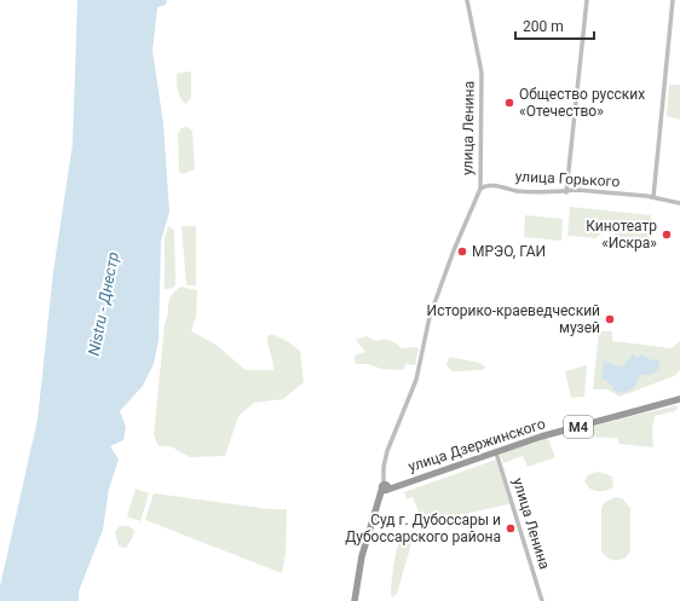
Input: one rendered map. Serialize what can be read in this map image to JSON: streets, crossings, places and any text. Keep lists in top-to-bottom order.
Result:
{
  "streets": {
    "highway": ["M4", "улица Дзержинского"],
    "street": ["улица Ленина", "улица Горького"]
  },
  "crossings": [
    ["улица Ленина", "улица Горького"],
    ["улица Ленина", "улица Дзержинского"]
  ],
  "water": ["Nistru - Днестр"],
  "places": [
    "Общество русских «Отечество»",
    "Кинотеатр «Искра»",
    "МРЭО, ГАИ",
    "Историко-краеведческий музей",
    "Суд г. Дубоссары и Дубоссарского района"
  ],
  "scale_bar": "200 m"
}
